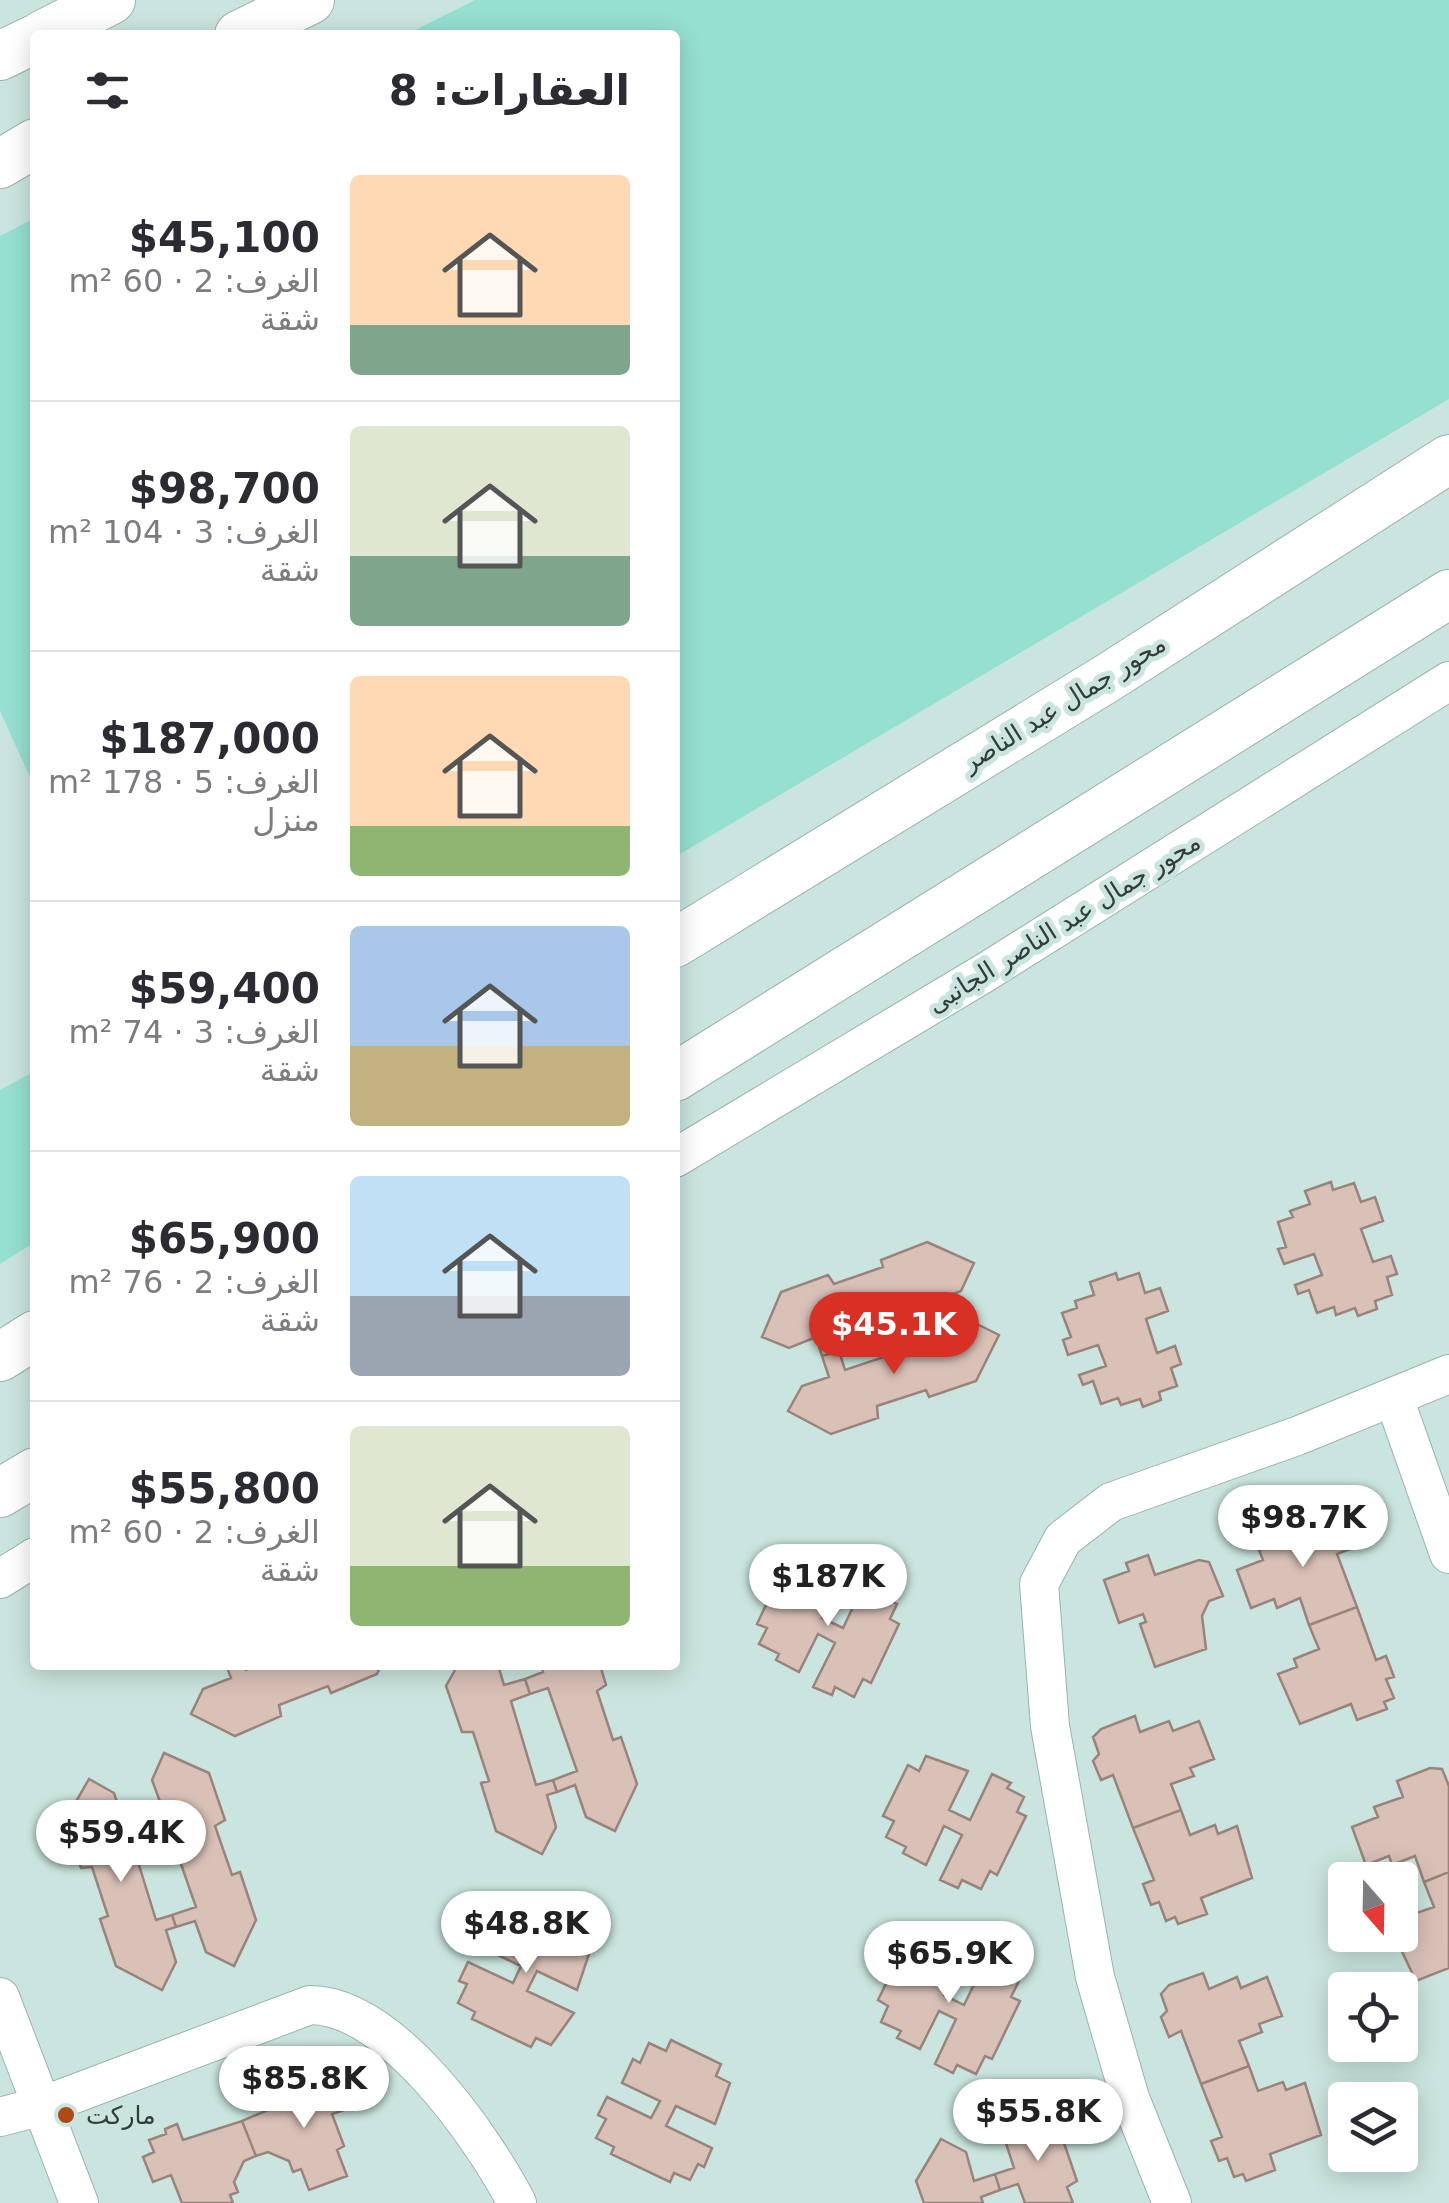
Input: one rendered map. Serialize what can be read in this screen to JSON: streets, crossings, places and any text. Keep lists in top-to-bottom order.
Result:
{
  "streets": {
    "main road": ["محور جمال عبد الناصر"],
    "street": ["محور جمال عبد الناصر الجانبى"]
  },
  "places": ["ماركت"],
  "north": "bottom",
  "page": {
    "heading": "العقارات: 8",
    "list": [
      {
        "name": "$45,100",
        "note": "الغرف: 2 · 60 m² · شقة"
      },
      {
        "name": "$98,700",
        "note": "الغرف: 3 · 104 m² · شقة"
      },
      {
        "name": "$187,000",
        "note": "الغرف: 5 · 178 m² · منزل"
      },
      {
        "name": "$59,400",
        "note": "الغرف: 3 · 74 m² · شقة"
      },
      {
        "name": "$65,900",
        "note": "الغرف: 2 · 76 m² · شقة"
      },
      {
        "name": "$55,800",
        "note": "الغرف: 2 · 60 m² · شقة"
      }
    ],
    "price": [
      "$45.1K",
      "$98.7K",
      "$187K",
      "$59.4K",
      "$48.8K",
      "$65.9K",
      "$85.8K",
      "$55.8K"
    ]
  }
}
